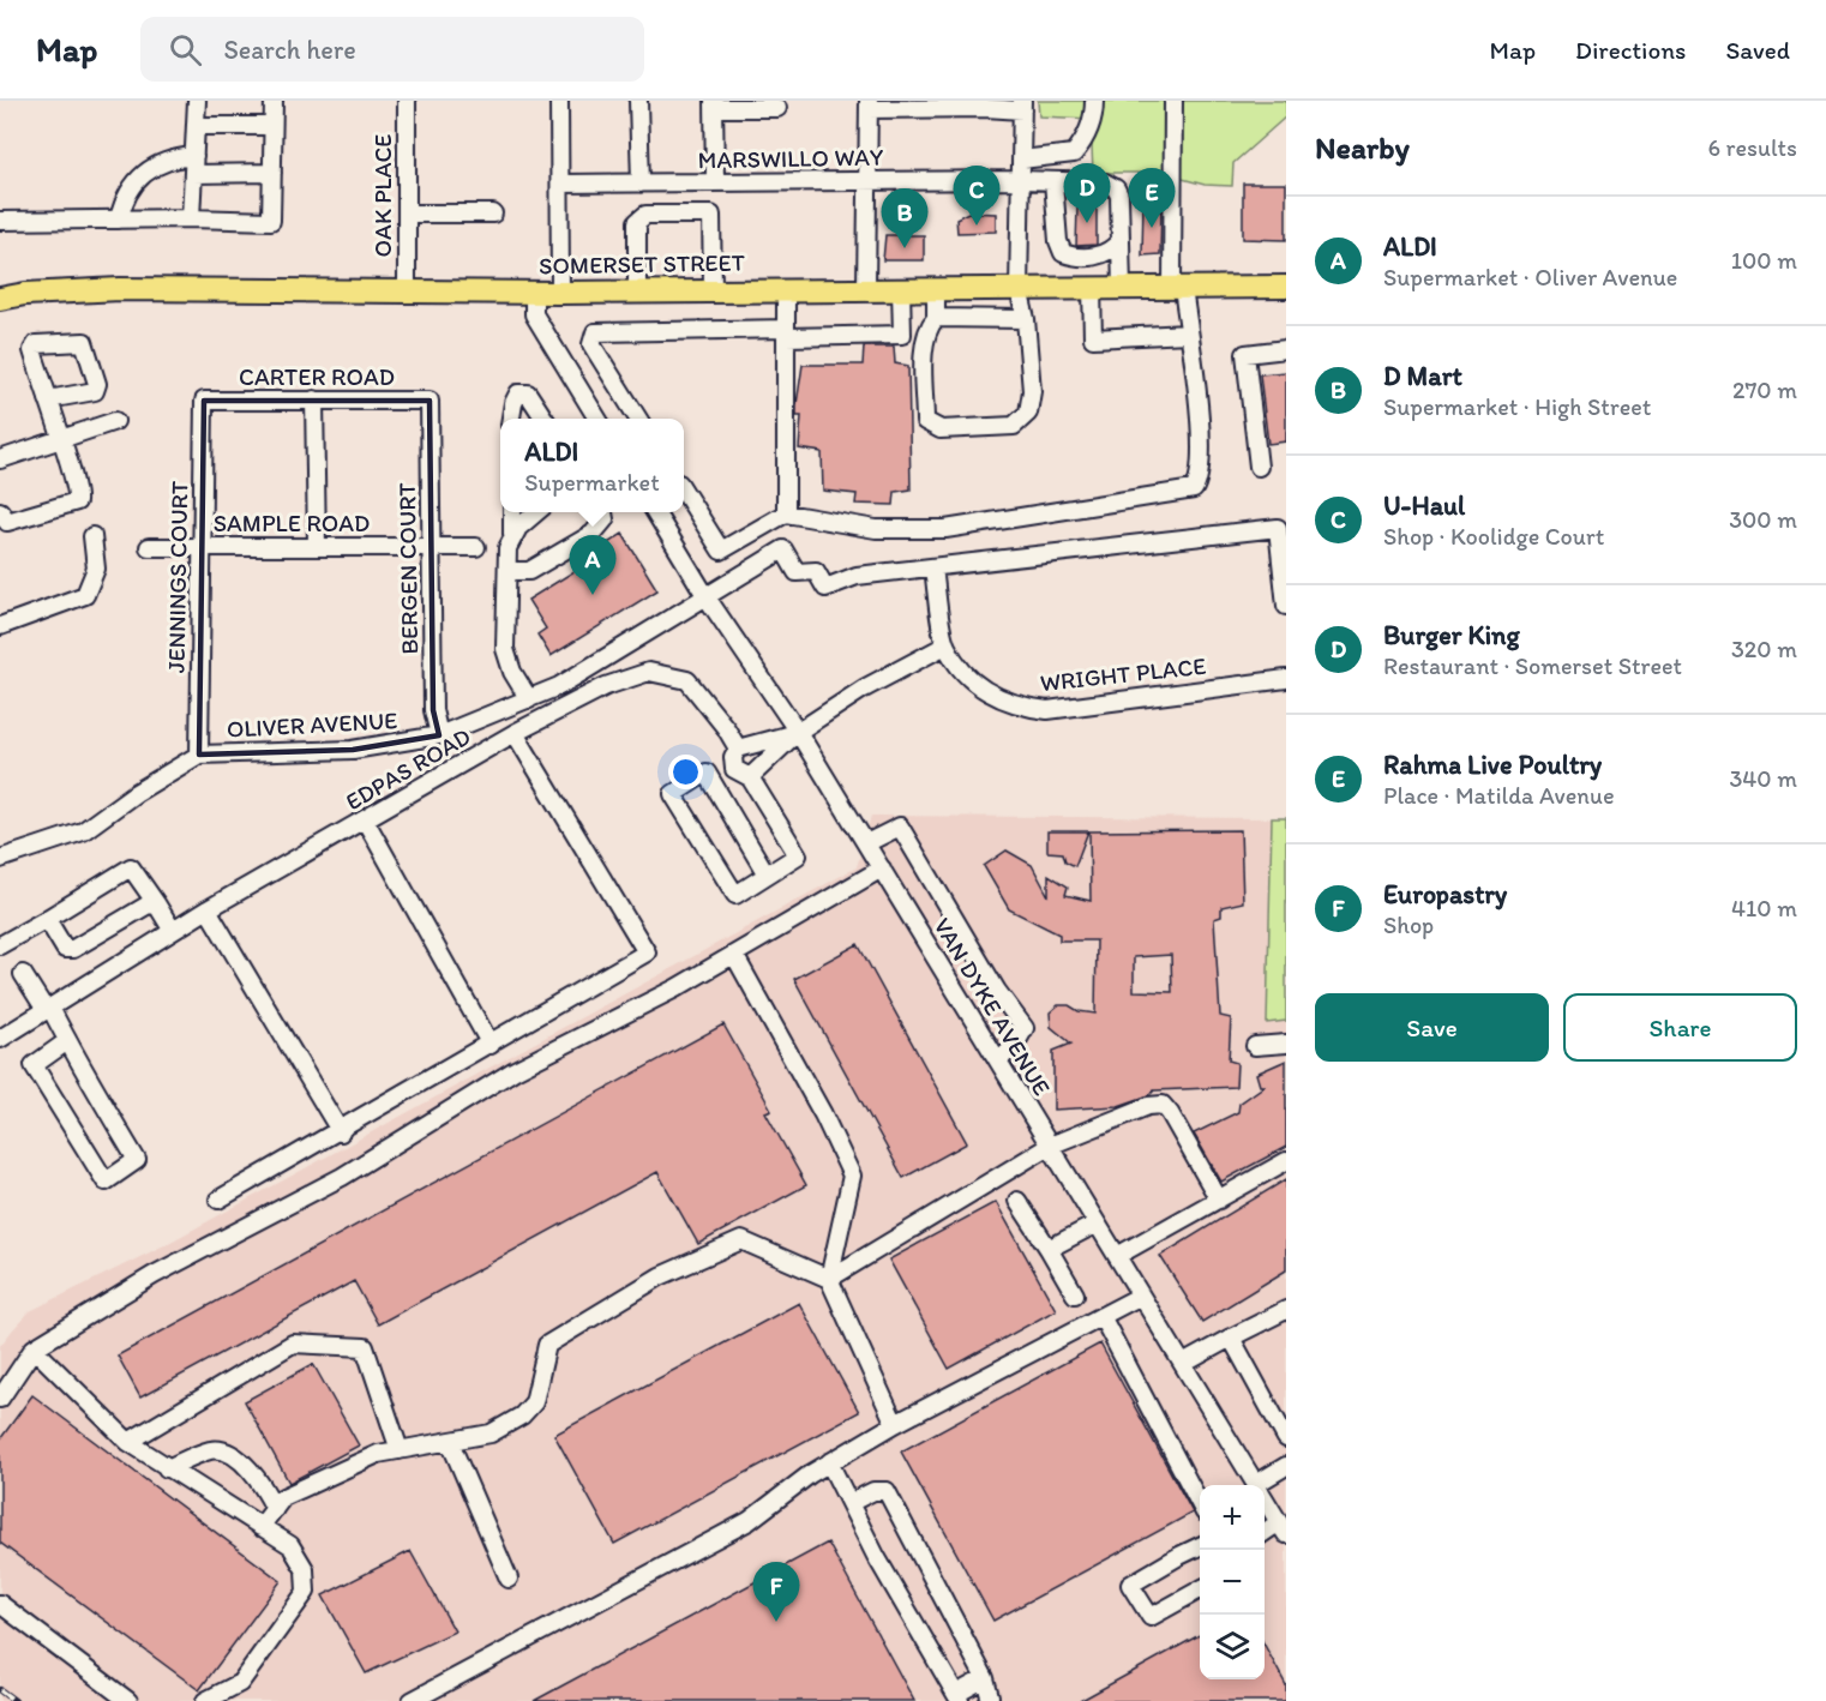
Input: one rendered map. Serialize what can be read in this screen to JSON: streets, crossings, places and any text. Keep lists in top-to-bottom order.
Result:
{
  "streets": {
    "main road": ["SOMERSET STREET"],
    "street": [
      "MARSWILLO WAY",
      "OAK PLACE",
      "CARTER ROAD",
      "SAMPLE ROAD",
      "BERGEN COURT",
      "JENNINGS COURT",
      "WRIGHT PLACE",
      "OLIVER AVENUE",
      "EDPAS ROAD",
      "VAN DYKE AVENUE"
    ]
  },
  "crossings": [
    ["OAK PLACE", "SOMERSET STREET"],
    ["CARTER ROAD", "BERGEN COURT"],
    ["CARTER ROAD", "JENNINGS COURT"],
    ["SAMPLE ROAD", "BERGEN COURT"],
    ["SAMPLE ROAD", "JENNINGS COURT"],
    ["BERGEN COURT", "OLIVER AVENUE"],
    ["JENNINGS COURT", "OLIVER AVENUE"],
    ["WRIGHT PLACE", "OLIVER AVENUE"],
    ["OLIVER AVENUE", "VAN DYKE AVENUE"]
  ],
  "page": {
    "header": "Map",
    "search": "Search here",
    "nav": ["Map", "Directions", "Saved"],
    "heading": ["Nearby", "6 results"],
    "pins": [
      "D",
      "C",
      "E",
      "B",
      "A",
      "F"
    ],
    "list": [
      {
        "mark": "A",
        "name": "ALDI",
        "note": "Supermarket · Oliver Avenue",
        "value": "100 m"
      },
      {
        "mark": "B",
        "name": "D Mart",
        "note": "Supermarket · High Street",
        "value": "270 m"
      },
      {
        "mark": "C",
        "name": "U-Haul",
        "note": "Shop · Koolidge Court",
        "value": "300 m"
      },
      {
        "mark": "D",
        "name": "Burger King",
        "note": "Restaurant · Somerset Street",
        "value": "320 m"
      },
      {
        "mark": "E",
        "name": "Rahma Live Poultry",
        "note": "Place · Matilda Avenue",
        "value": "340 m"
      },
      {
        "mark": "F",
        "name": "Europastry",
        "note": "Shop",
        "value": "410 m"
      }
    ],
    "popup": ["ALDI", "Supermarket"],
    "buttons": ["Save", "Share"],
    "map_buttons": ["+", "−"]
  }
}
